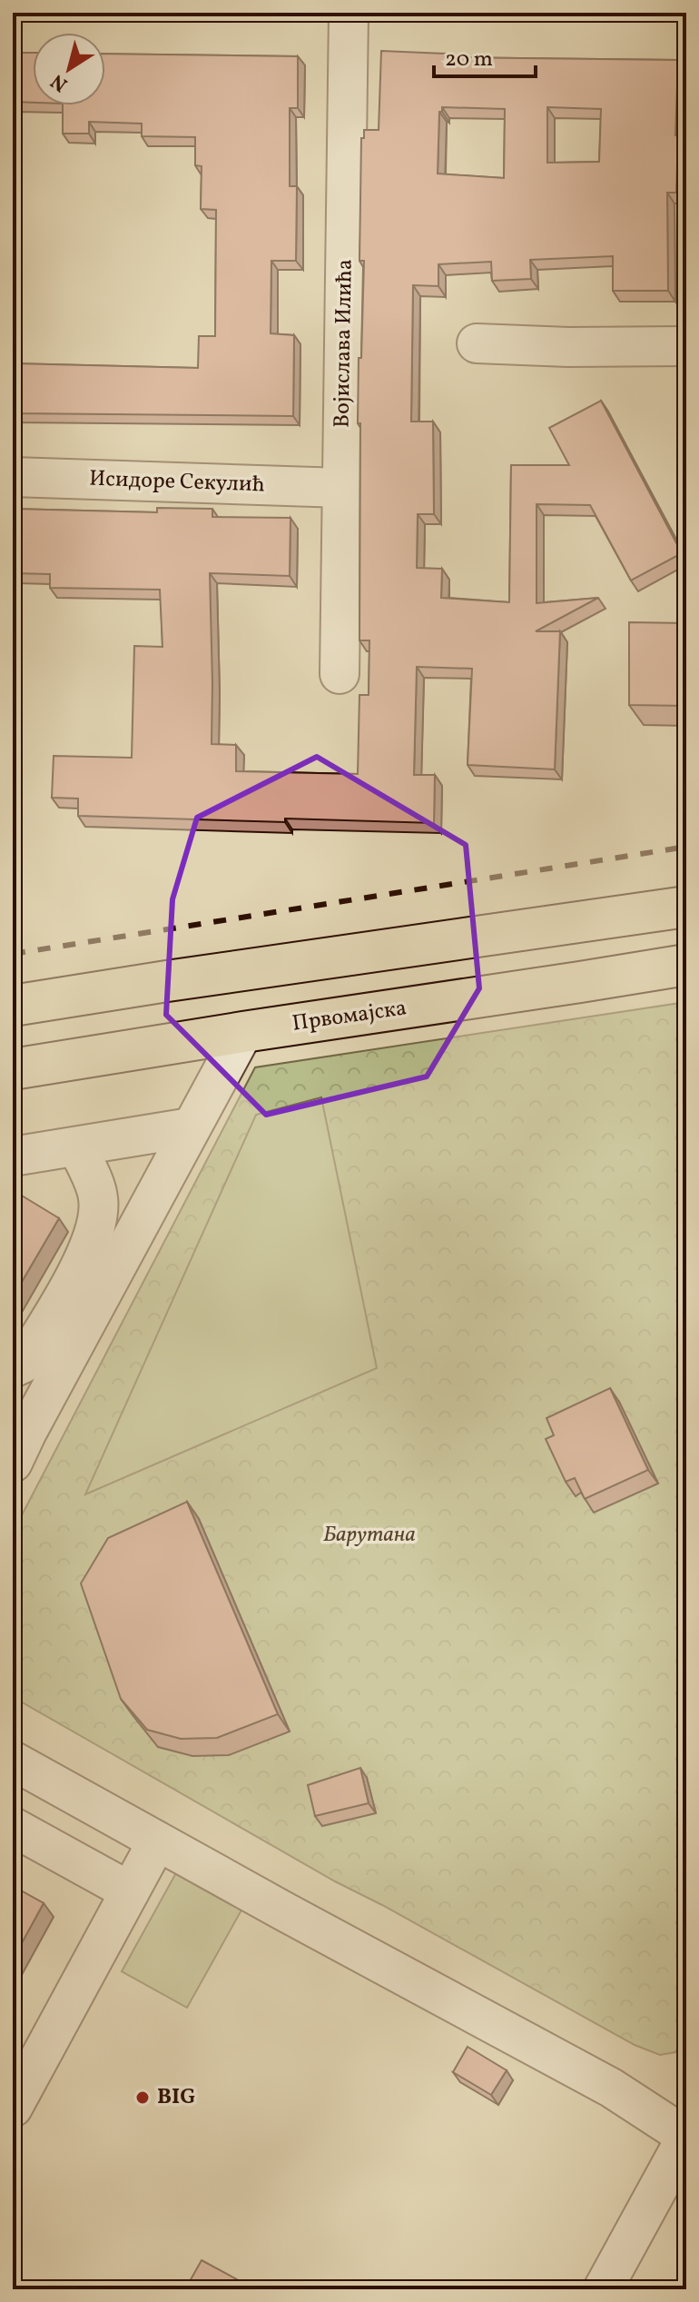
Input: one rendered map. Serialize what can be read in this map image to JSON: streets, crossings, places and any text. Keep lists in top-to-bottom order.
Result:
{
  "streets": {
    "main road": ["Првомајска"],
    "street": ["Војислава Илића", "Исидоре Секулић"]
  },
  "crossings": [
    ["Војислава Илића", "Исидоре Секулић"]
  ],
  "parks": ["Барутана"],
  "places": ["BIG"],
  "scale_bar": "20 m",
  "north": "bottom left"
}
